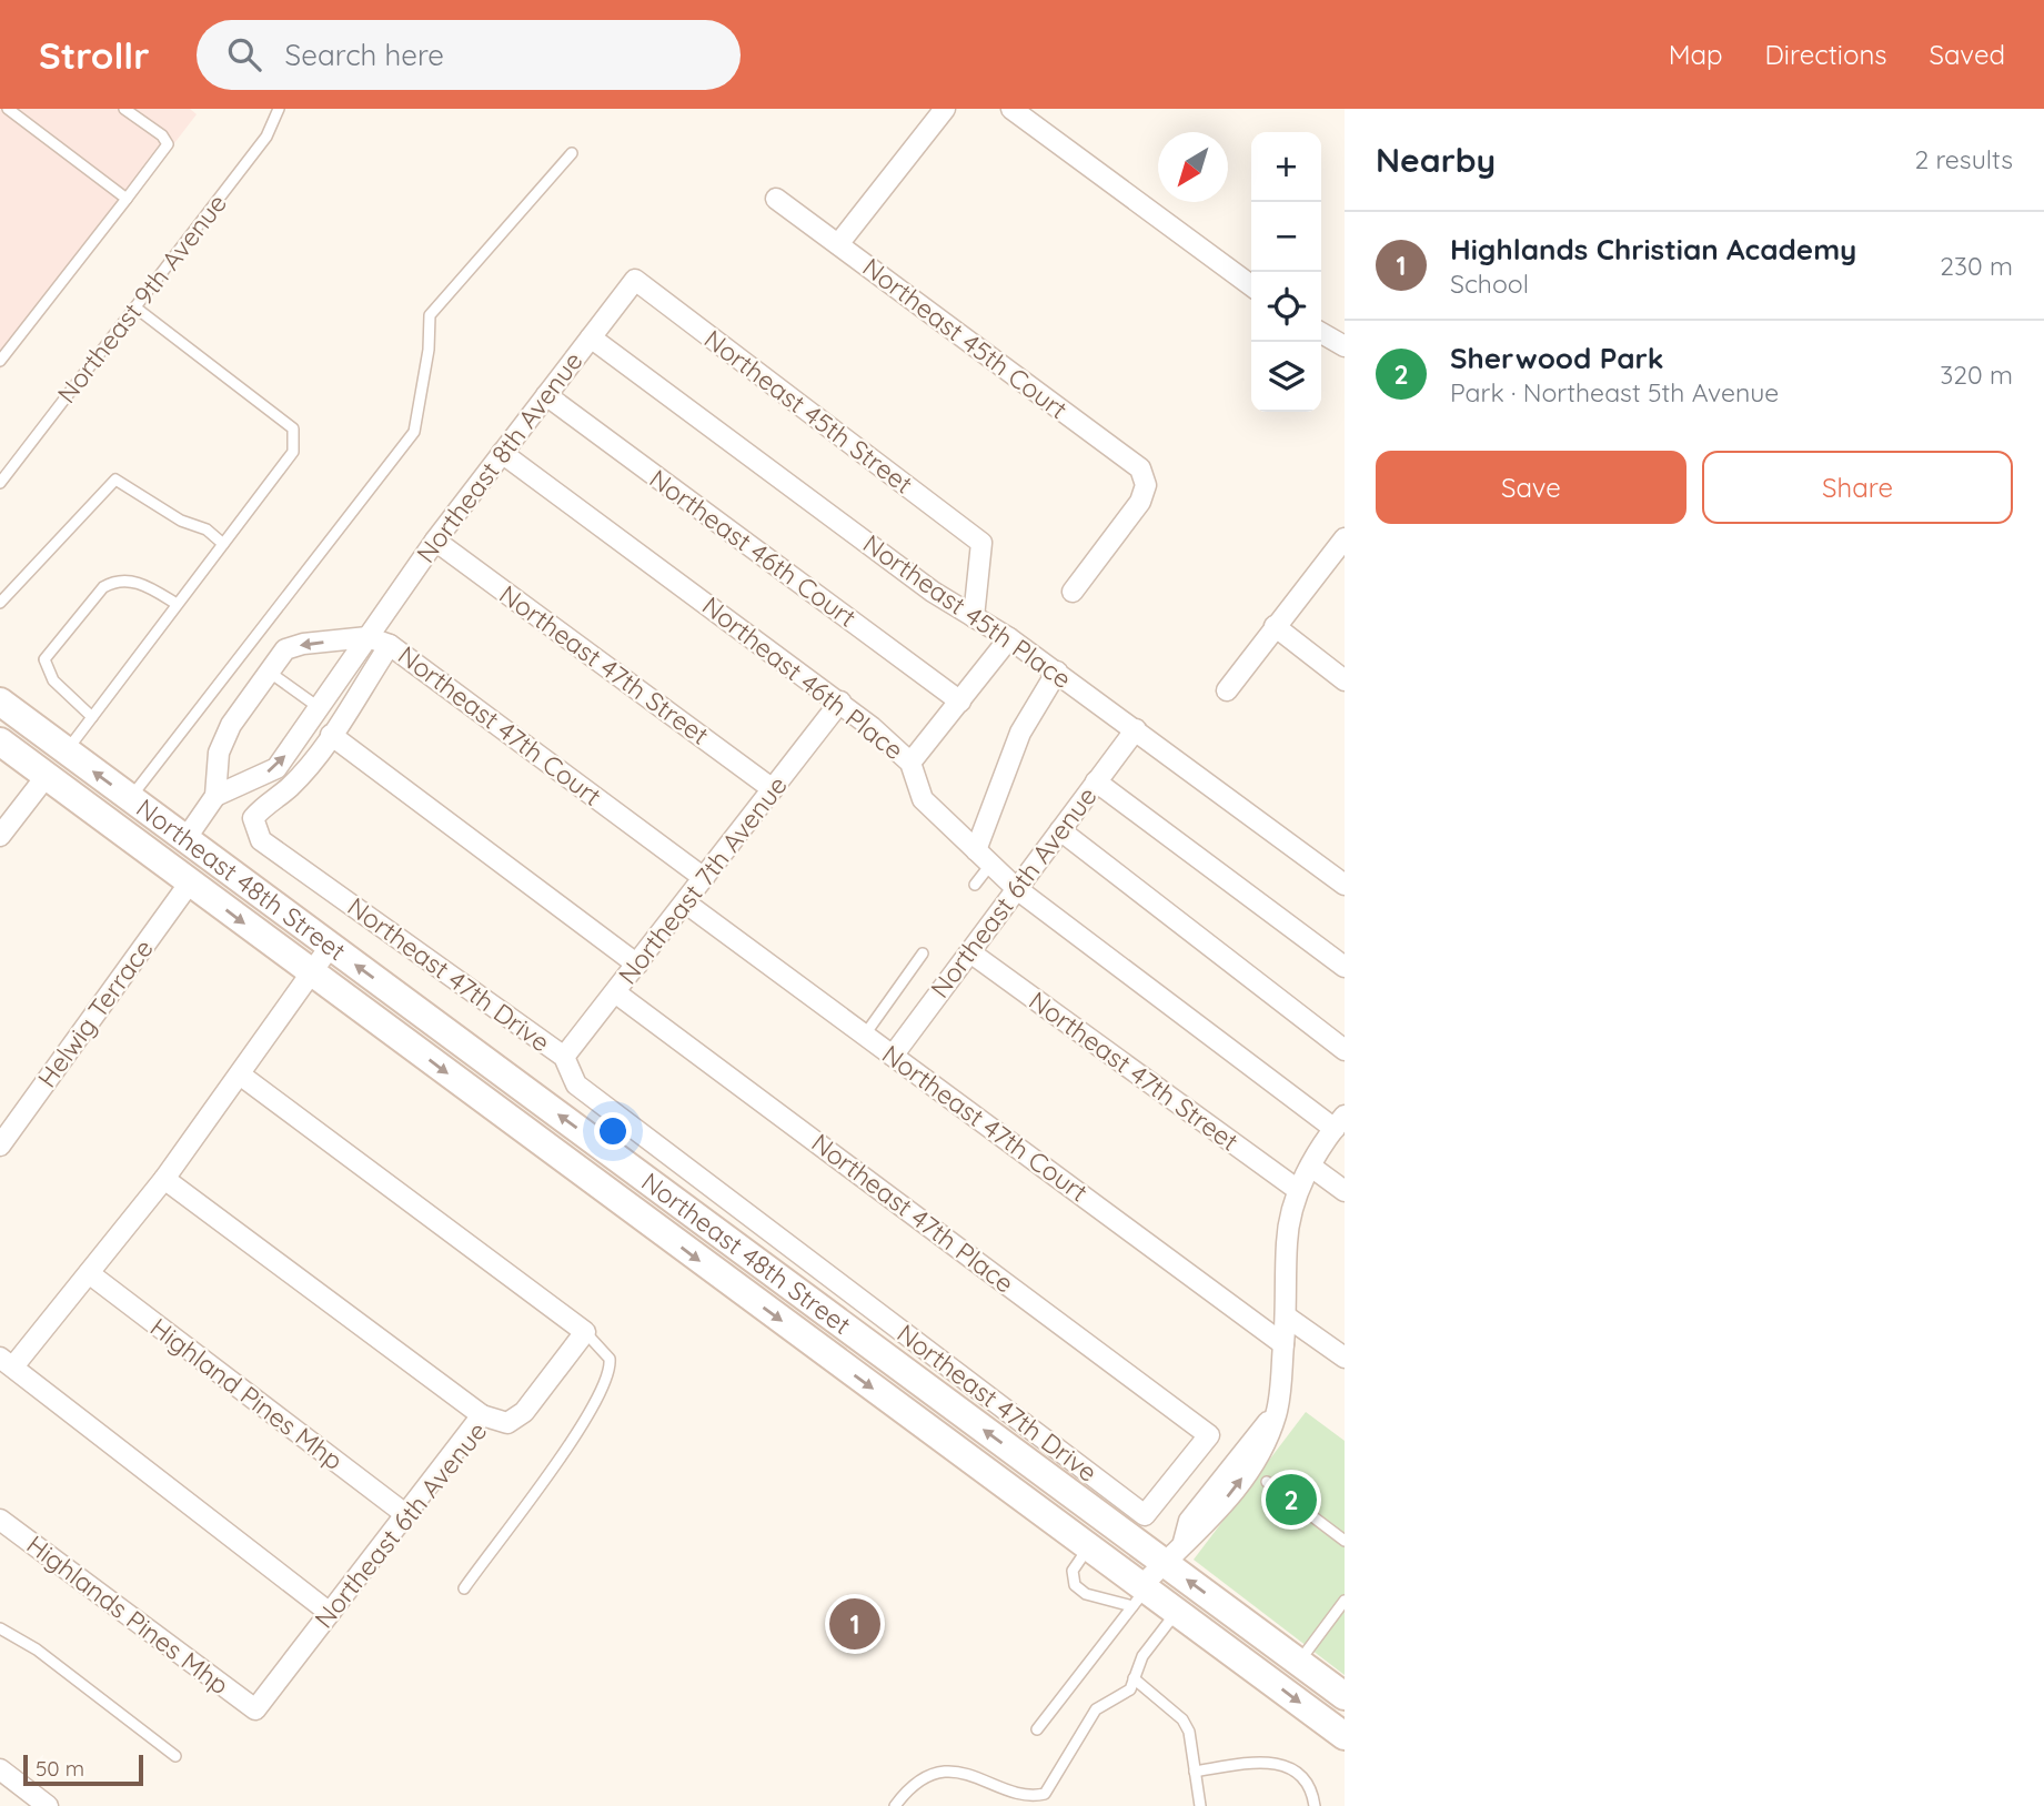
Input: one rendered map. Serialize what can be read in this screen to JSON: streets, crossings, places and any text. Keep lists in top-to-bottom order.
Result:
{
  "streets": {
    "main road": ["Northeast 48th Street"],
    "street": [
      "Northeast 45th Court",
      "Northeast 45th Street",
      "Northeast 8th Avenue",
      "Northeast 46th Court",
      "Northeast 45th Place",
      "Northeast 47th Street",
      "Northeast 46th Place",
      "Northeast 47th Court",
      "Northeast 7th Avenue",
      "Northeast 6th Avenue",
      "Northeast 47th Drive",
      "Helwig Terrace",
      "Northeast 47th Place",
      "Highland Pines Mhp",
      "Highlands Pines Mhp"
    ],
    "lane": ["Northeast 9th Avenue"]
  },
  "crossings": [
    ["Northeast 45th Street", "Northeast 8th Avenue"],
    ["Northeast 45th Street", "Northeast 45th Place"],
    ["Northeast 8th Avenue", "Northeast 46th Court"],
    ["Northeast 8th Avenue", "Northeast 45th Place"],
    ["Northeast 8th Avenue", "Northeast 47th Street"],
    ["Northeast 8th Avenue", "Northeast 46th Place"],
    ["Northeast 8th Avenue", "Northeast 47th Court"],
    ["Northeast 45th Place", "Northeast 6th Avenue"],
    ["Northeast 47th Street", "Northeast 7th Avenue"],
    ["Northeast 47th Street", "Northeast 6th Avenue"],
    ["Northeast 46th Place", "Northeast 7th Avenue"],
    ["Northeast 46th Place", "Northeast 6th Avenue"],
    ["Northeast 47th Court", "Northeast 7th Avenue"],
    ["Northeast 47th Court", "Northeast 6th Avenue"],
    ["Northeast 48th Street", "Helwig Terrace"],
    ["Northeast 7th Avenue", "Northeast 47th Drive"],
    ["Northeast 7th Avenue", "Northeast 47th Place"],
    ["Northeast 6th Avenue", "Highland Pines Mhp"],
    ["Northeast 6th Avenue", "Highlands Pines Mhp"],
    ["Northeast 47th Drive", "Northeast 47th Place"]
  ],
  "scale_bar": "50 m",
  "north": "bottom left",
  "page": {
    "header": "Strollr",
    "search": "Search here",
    "nav": ["Map", "Directions", "Saved"],
    "heading": ["Nearby", "2 results"],
    "map_buttons": ["+", "−"],
    "list": [
      {
        "mark": "1",
        "name": "Highlands Christian Academy",
        "note": "School",
        "value": "230 m"
      },
      {
        "mark": "2",
        "name": "Sherwood Park",
        "note": "Park · Northeast 5th Avenue",
        "value": "320 m"
      }
    ],
    "buttons": ["Save", "Share"],
    "pins": ["2", "1"],
    "scale": "50 m"
  }
}
